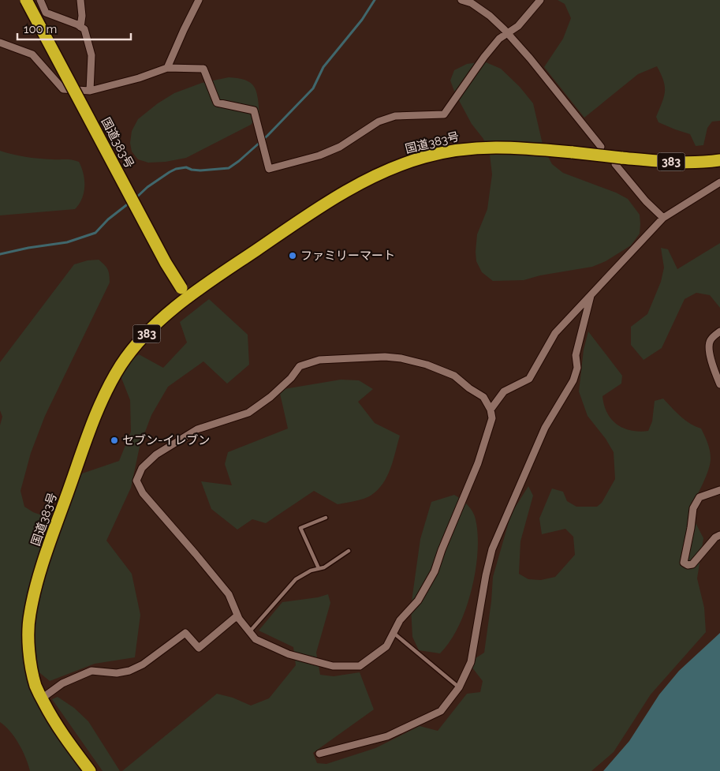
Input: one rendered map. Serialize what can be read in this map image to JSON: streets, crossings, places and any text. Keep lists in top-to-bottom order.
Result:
{
  "streets": {
    "highway": ["国道383号", "383"]
  },
  "places": ["ファミリーマート", "セブン-イレブン"],
  "scale_bar": "100 m"
}
